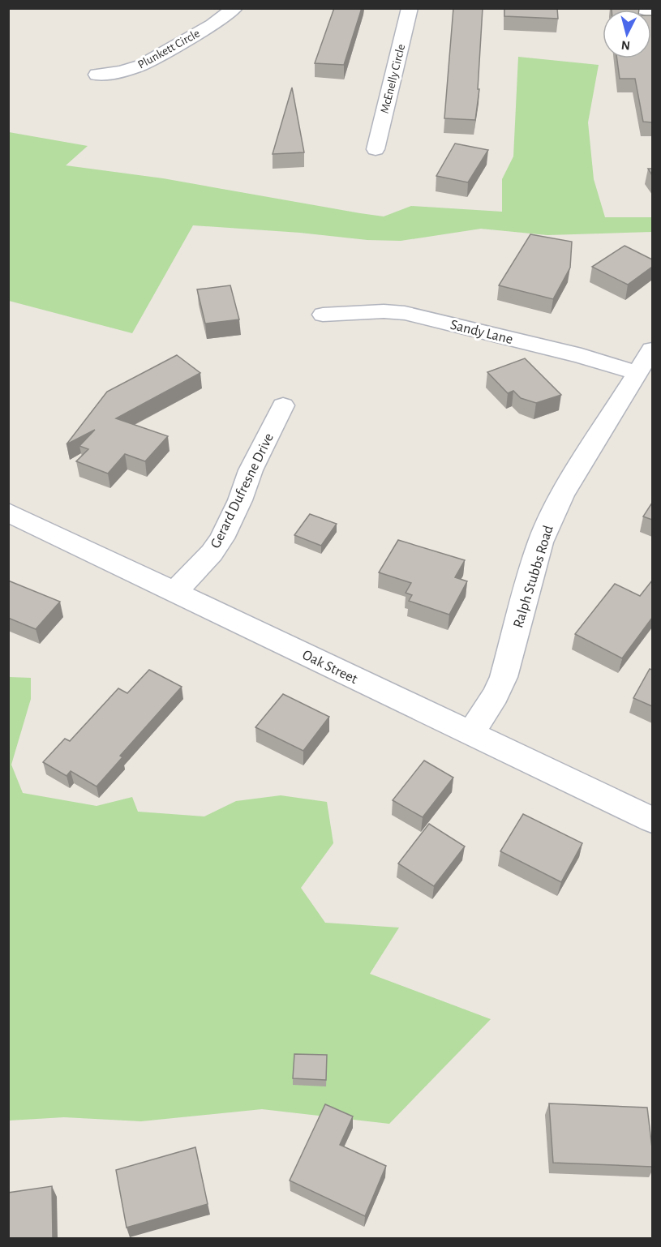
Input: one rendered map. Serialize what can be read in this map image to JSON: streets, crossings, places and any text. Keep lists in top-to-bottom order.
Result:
{
  "streets": {
    "street": [
      "Plunkett Circle",
      "McEnelly Circle",
      "Sandy Lane",
      "Gerard Dufresne Drive",
      "Ralph Stubbs Road",
      "Oak Street"
    ]
  },
  "crossings": [
    ["Sandy Lane", "Ralph Stubbs Road"],
    ["Gerard Dufresne Drive", "Oak Street"],
    ["Ralph Stubbs Road", "Oak Street"]
  ],
  "north": "bottom"
}
